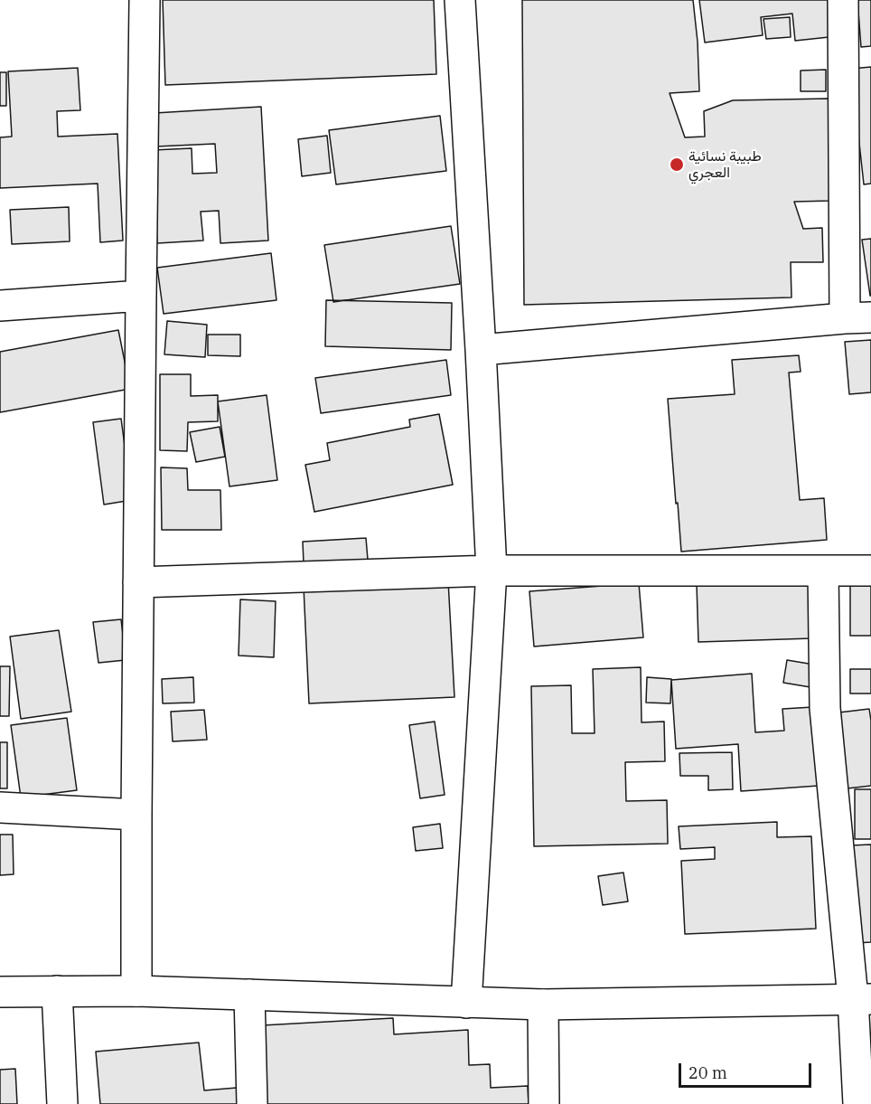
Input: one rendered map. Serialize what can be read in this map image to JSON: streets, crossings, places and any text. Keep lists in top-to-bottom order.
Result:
{
  "places": ["طبيبة نسائية العجري"],
  "scale_bar": "20 m"
}
